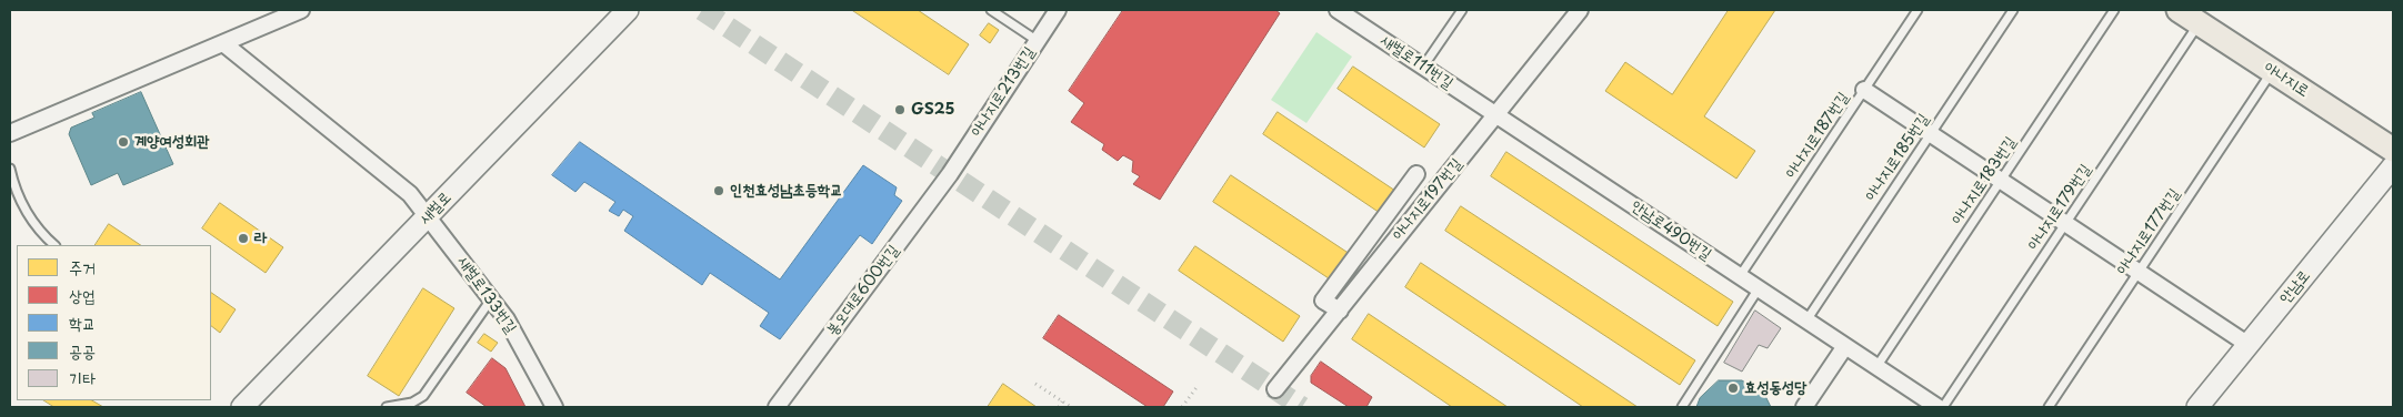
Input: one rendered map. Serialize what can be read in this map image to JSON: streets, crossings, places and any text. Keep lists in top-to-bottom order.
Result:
{
  "streets": {
    "main road": ["아나지로"],
    "street": [
      "새벌로111번길",
      "아나지로213번길",
      "아나지로197번길",
      "새벌로",
      "안남로490번길",
      "안남로",
      "봉오대로600번길",
      "새벌로133번길"
    ],
    "lane": [
      "아나지로187번길",
      "아나지로185번길",
      "아나지로183번길",
      "아나지로179번길",
      "아나지로177번길"
    ]
  },
  "crossings": [
    ["새벌로111번길", "아나지로197번길"],
    ["새벌로111번길", "안남로490번길"],
    ["아나지로", "아나지로179번길"],
    ["아나지로", "아나지로177번길"],
    ["아나지로213번길", "봉오대로600번길"],
    ["아나지로187번길", "안남로490번길"],
    ["아나지로185번길", "안남로490번길"],
    ["아나지로183번길", "안남로490번길"],
    ["아나지로197번길", "안남로490번길"],
    ["새벌로", "새벌로133번길"]
  ],
  "places": [
    "GS25",
    "계양여성회관",
    "인천효성남초등학교",
    "라",
    "효성동성당"
  ],
  "legend": [
    "주거",
    "상업",
    "학교",
    "공공",
    "기타"
  ]
}
